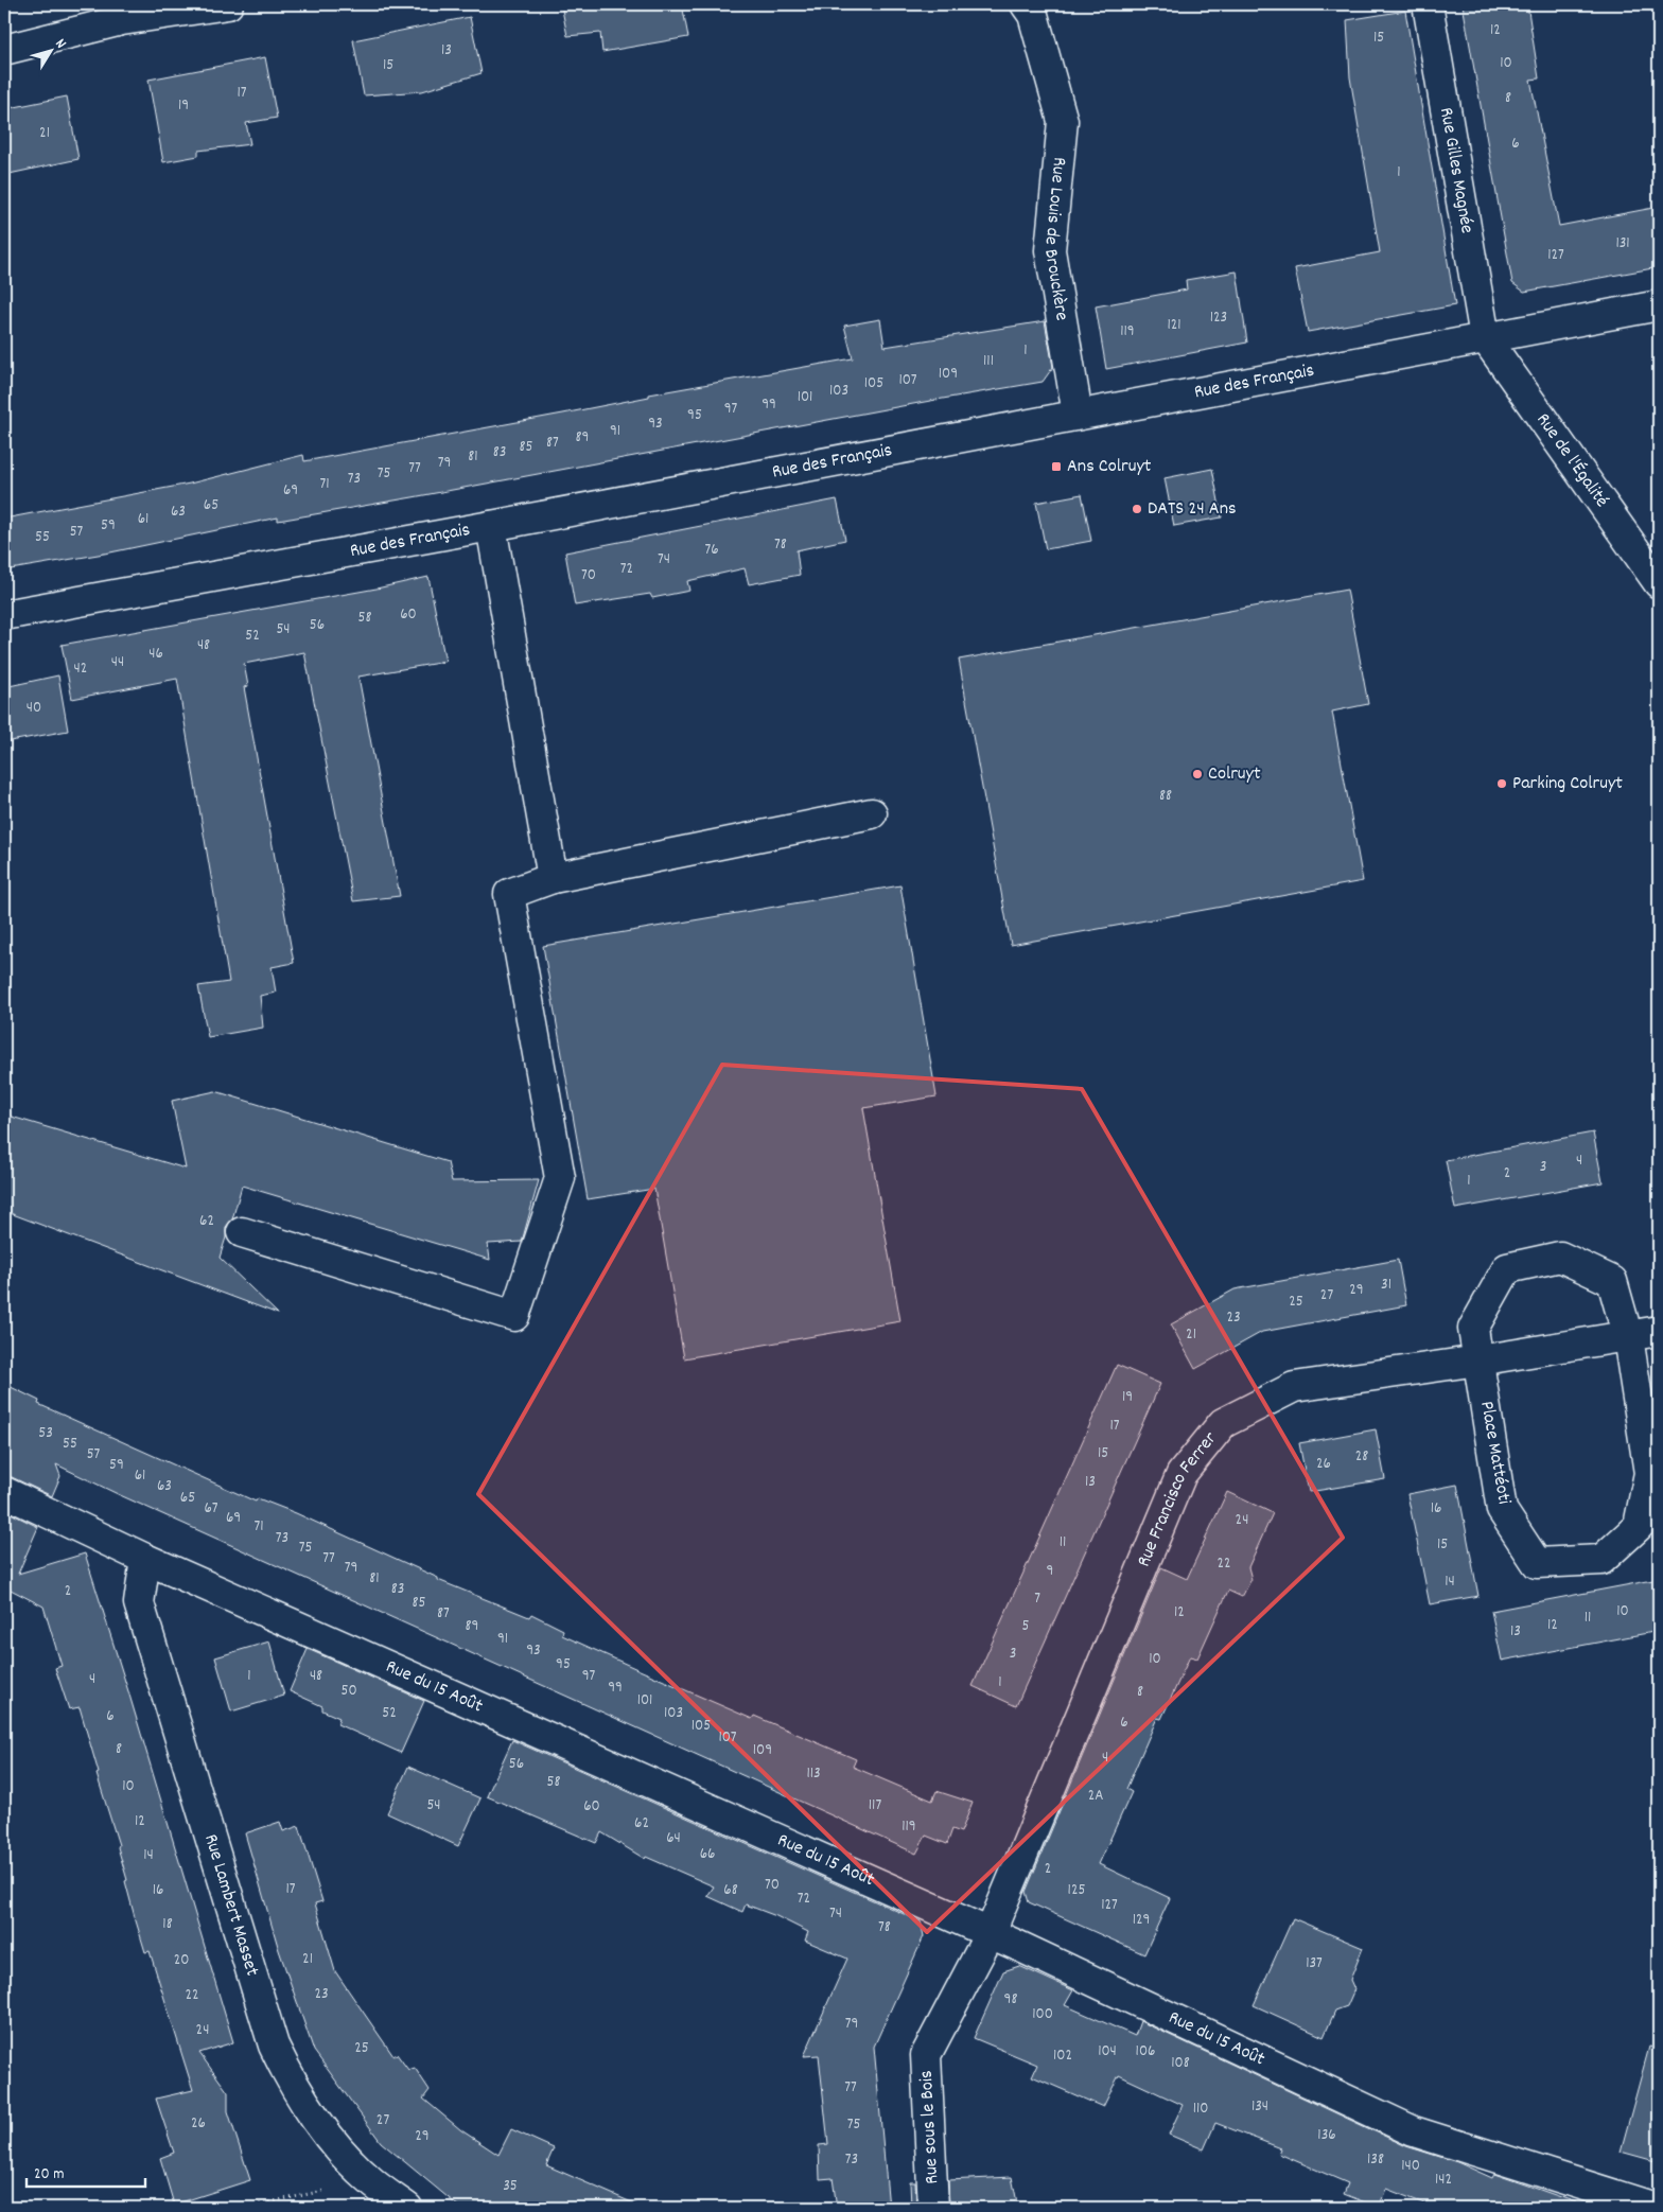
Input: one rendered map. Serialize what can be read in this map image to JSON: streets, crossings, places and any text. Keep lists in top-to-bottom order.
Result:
{
  "streets": {
    "street": [
      "Rue Gilles Magnée",
      "Rue Louis de Brouckère",
      "Rue des Français",
      "Rue de l'Égalité",
      "Place Mattéoti",
      "Rue Francisco Ferrer",
      "Rue du 15 Août",
      "Rue Lambert Masset",
      "Rue sous le Bois"
    ]
  },
  "crossings": [
    ["Rue Gilles Magnée", "Rue des Français"],
    ["Rue Gilles Magnée", "Rue de l'Égalité"],
    ["Rue Louis de Brouckère", "Rue des Français"],
    ["Rue des Français", "Rue de l'Égalité"],
    ["Place Mattéoti", "Rue Francisco Ferrer"],
    ["Rue Francisco Ferrer", "Rue du 15 Août"],
    ["Rue Francisco Ferrer", "Rue sous le Bois"],
    ["Rue du 15 Août", "Rue Lambert Masset"],
    ["Rue du 15 Août", "Rue sous le Bois"]
  ],
  "places": {
    "transit": ["Ans Colruyt"],
    "other": ["DATS 24 Ans", "Colruyt", "Parking Colruyt"]
  },
  "house_numbers": [
    "12",
    "15",
    "13",
    "10",
    "15",
    "17",
    "8",
    "19",
    "21",
    "6",
    "1",
    "131",
    "127",
    "123",
    "121",
    "119",
    "1",
    "111",
    "109",
    "107",
    "105",
    "103",
    "101",
    "99",
    "97",
    "95",
    "93",
    "91",
    "89",
    "87",
    "85",
    "83",
    "81",
    "79",
    "77",
    "75",
    "73",
    "71",
    "69",
    "65",
    "63",
    "61",
    "59",
    "57",
    "55",
    "78",
    "76",
    "74",
    "72",
    "70",
    "60",
    "58",
    "56",
    "54",
    "52",
    "48",
    "46",
    "44",
    "42",
    "40",
    "88",
    "4",
    "3",
    "2",
    "1",
    "62",
    "31",
    "29",
    "27",
    "25",
    "23",
    "21",
    "19",
    "17",
    "53",
    "55",
    "15",
    "57",
    "28",
    "26",
    "59",
    "61",
    "13",
    "63",
    "65",
    "67",
    "16",
    "69",
    "24",
    "71",
    "73",
    "11",
    "15",
    "75",
    "77",
    "22",
    "79",
    "9",
    "81",
    "14",
    "83",
    "2",
    "7",
    "85",
    "10",
    "12",
    "87",
    "11",
    "12",
    "89",
    "5",
    "13",
    "91",
    "93",
    "3",
    "10",
    "95",
    "1",
    "48",
    "97",
    "4",
    "1",
    "99",
    "50",
    "8",
    "101",
    "52",
    "103",
    "6",
    "6",
    "105",
    "107",
    "8",
    "109",
    "4",
    "56",
    "113",
    "58",
    "10",
    "2A",
    "54",
    "117",
    "60",
    "12",
    "62",
    "119",
    "64",
    "66",
    "14",
    "2",
    "70",
    "17",
    "16",
    "68",
    "125",
    "72",
    "127",
    "74",
    "129",
    "18",
    "78",
    "21",
    "20",
    "137",
    "23",
    "22",
    "98",
    "100",
    "79",
    "24",
    "25",
    "104",
    "106",
    "102",
    "108",
    "77",
    "134",
    "110",
    "27",
    "26",
    "75",
    "136",
    "29",
    "73",
    "138",
    "140",
    "142",
    "35"
  ],
  "scale_bar": "20 m",
  "north": "top right"
}
